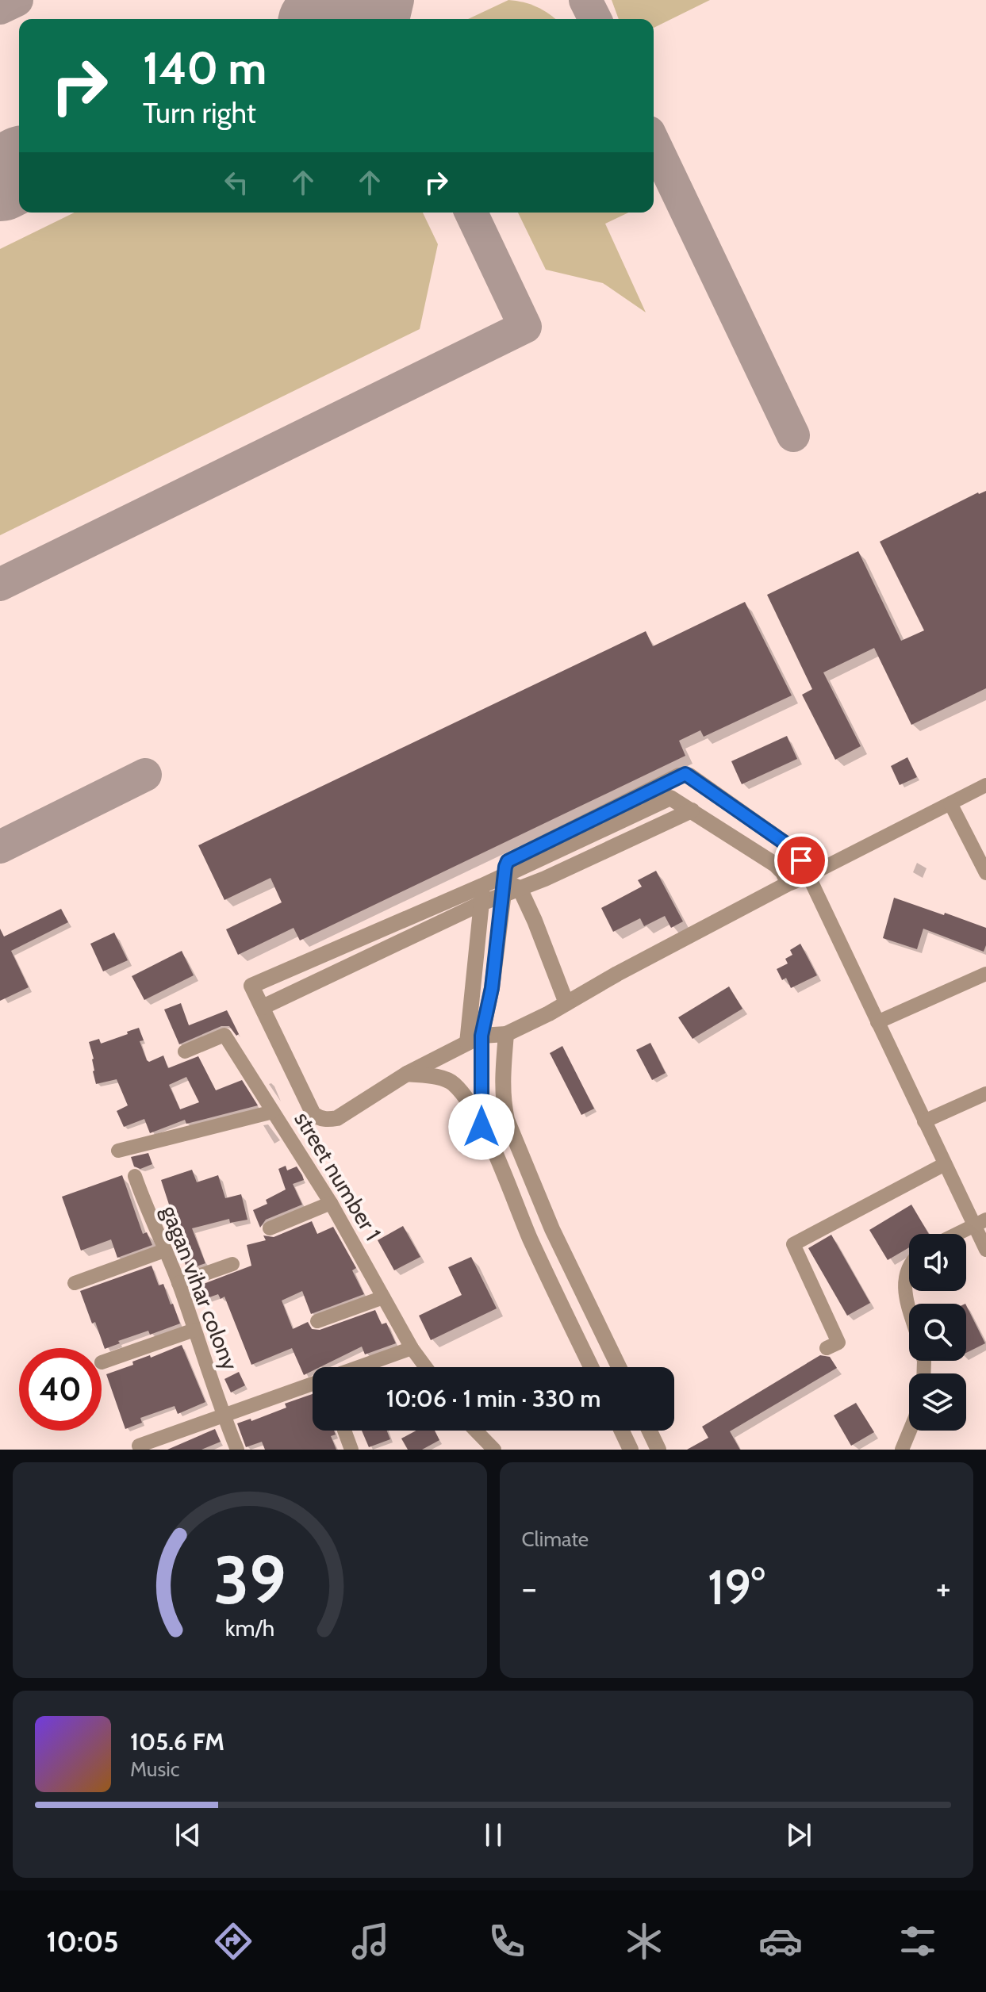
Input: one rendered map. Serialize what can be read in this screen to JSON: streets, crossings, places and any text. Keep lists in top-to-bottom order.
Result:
{
  "streets": {
    "street": ["street number 1", "gagan vihar colony"]
  },
  "page": {
    "turn": ["140 m", "Turn right"],
    "limit": "40",
    "trip": "10:06 · 1 min · 330 m",
    "tile": "Climate",
    "heat": ["−", "19°", "+"],
    "song": ["105.6 FM", "Music"],
    "tabs": "10:05",
    "gauge": ["39", "km/h"]
  }
}
